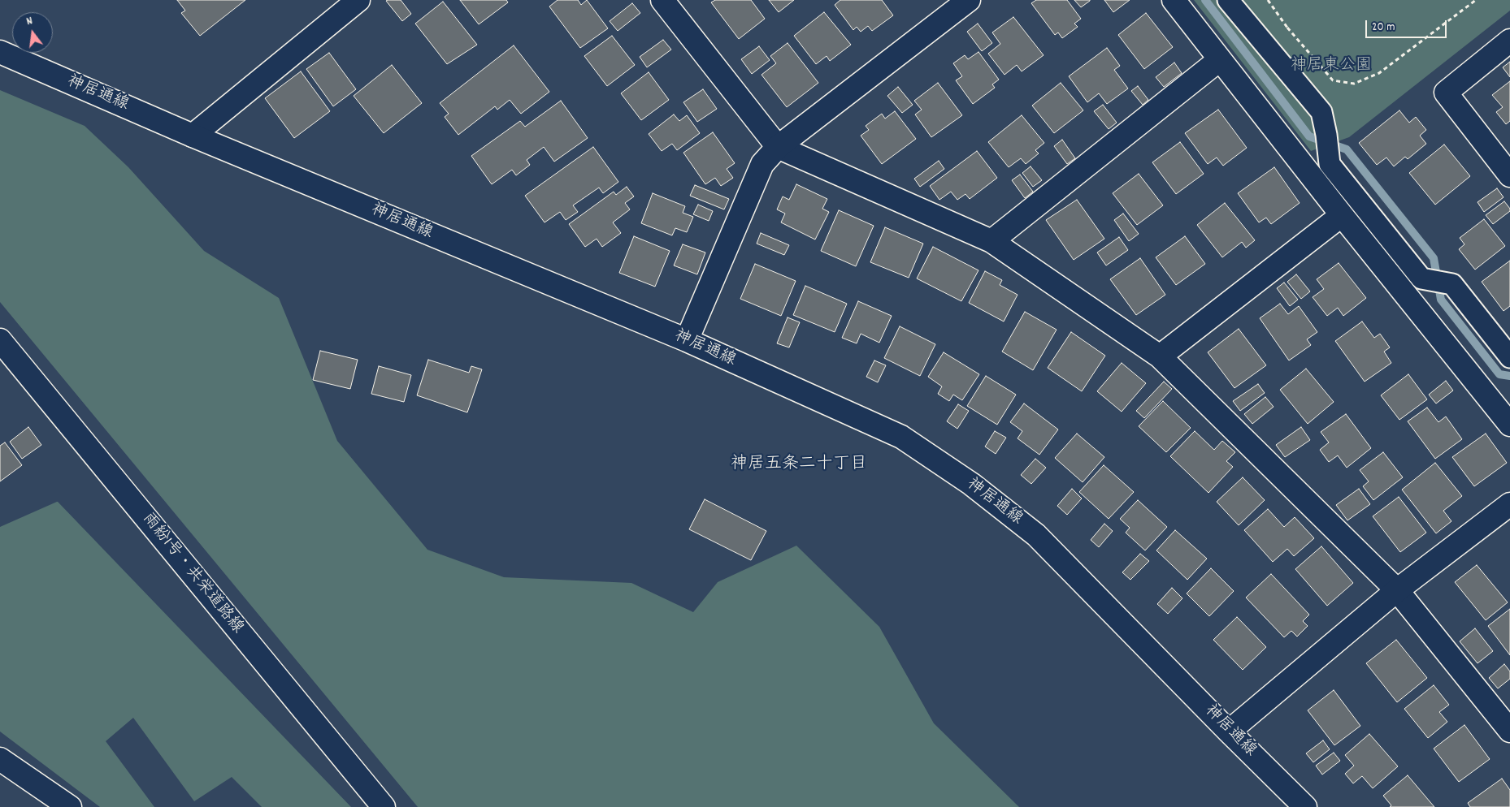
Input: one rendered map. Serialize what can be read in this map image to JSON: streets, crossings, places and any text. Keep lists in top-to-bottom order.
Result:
{
  "streets": {
    "street": ["神居通線", "雨紛1号・共栄道路線"]
  },
  "districts": ["神居五条二十丁目"],
  "parks": ["神居東公園"],
  "scale_bar": "20 m",
  "north": "top"
}
